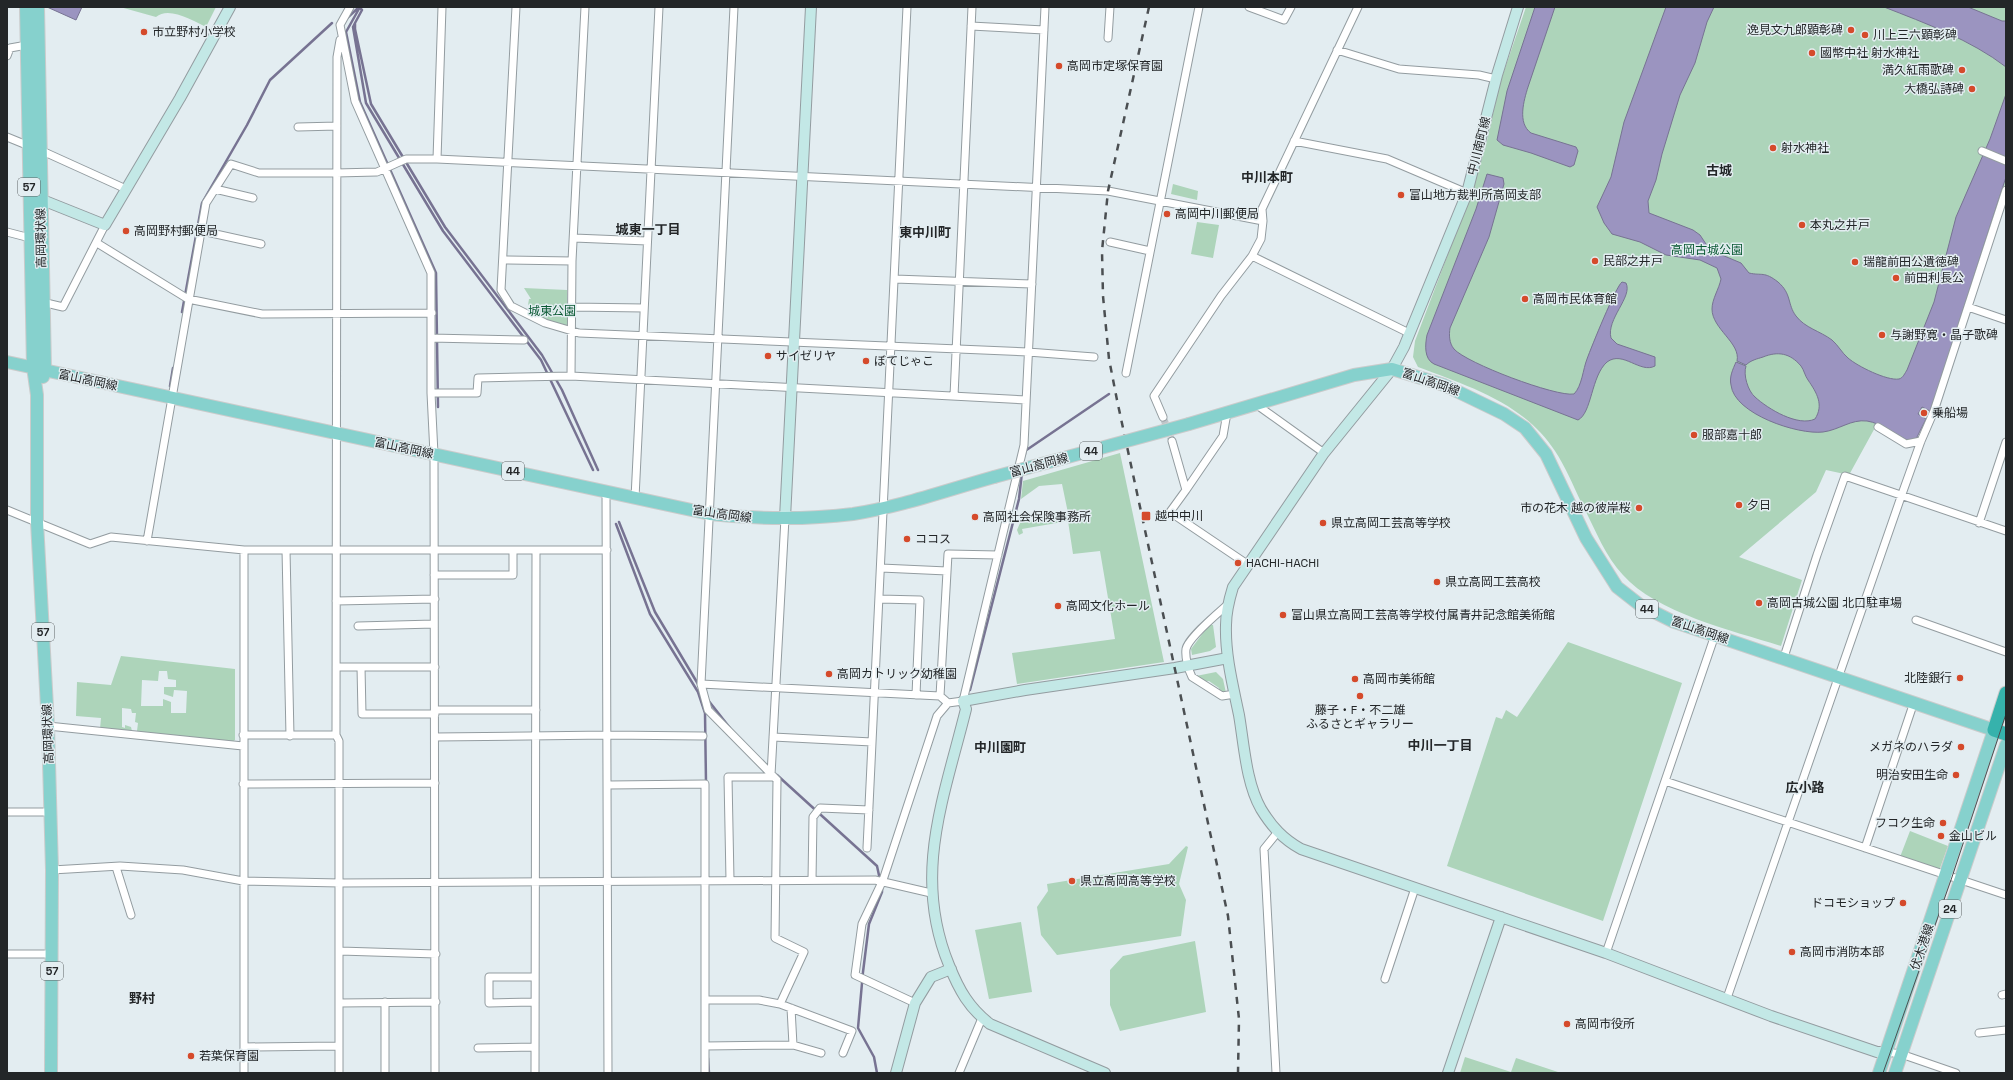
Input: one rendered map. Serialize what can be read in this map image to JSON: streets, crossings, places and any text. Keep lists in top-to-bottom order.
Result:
{
  "streets": {
    "main road": [
      "57",
      "高岡環状線",
      "富山高岡線",
      "44",
      "24",
      "伏木港線"
    ],
    "street": ["中川南町線"]
  },
  "crossings": [
    ["中川南町線", "富山高岡線"],
    ["高岡環状線", "富山高岡線"],
    ["富山高岡線", "伏木港線"]
  ],
  "districts": [
    "古城",
    "中川本町",
    "城東一丁目",
    "東中川町",
    "中川一丁目",
    "中川園町",
    "広小路",
    "野村"
  ],
  "parks": ["高岡古城公園", "城東公園"],
  "places": {
    "other": [
      "逸見文九郎顕彰碑",
      "市立野村小学校",
      "川上三六顕彰碑",
      "國幣中社 射水神社",
      "高岡市定塚保育園",
      "満久紅雨歌碑",
      "大橋弘詩碑",
      "射水神社",
      "富山地方裁判所高岡支部",
      "高岡中川郵便局",
      "本丸之井戸",
      "高岡野村郵便局",
      "民部之井戸",
      "瑞龍前田公遺徳碑",
      "前田利長公",
      "高岡市民体育館",
      "与謝野寛・晶子歌碑",
      "サイゼリヤ",
      "ぼてじゃこ",
      "乗船場",
      "服部嘉十郎",
      "夕日",
      "市の花木 越の彼岸桜",
      "高岡社会保険事務所",
      "県立高岡工芸高等学校",
      "ココス",
      "HACHI-HACHI",
      "県立高岡工芸高校",
      "高岡古城公園 北口駐車場",
      "高岡文化ホール",
      "富山県立高岡工芸高等学校付属青井記念館美術館",
      "高岡カトリック幼稚園",
      "北陸銀行",
      "高岡市美術館",
      "藤子・F・不二雄 ふるさとギャラリー",
      "メガネのハラダ",
      "明治安田生命",
      "フコク生命",
      "金山ビル",
      "県立高岡高等学校",
      "ドコモショップ",
      "高岡市消防本部",
      "高岡市役所",
      "若葉保育園"
    ],
    "transit": ["越中中川"]
  }
}
